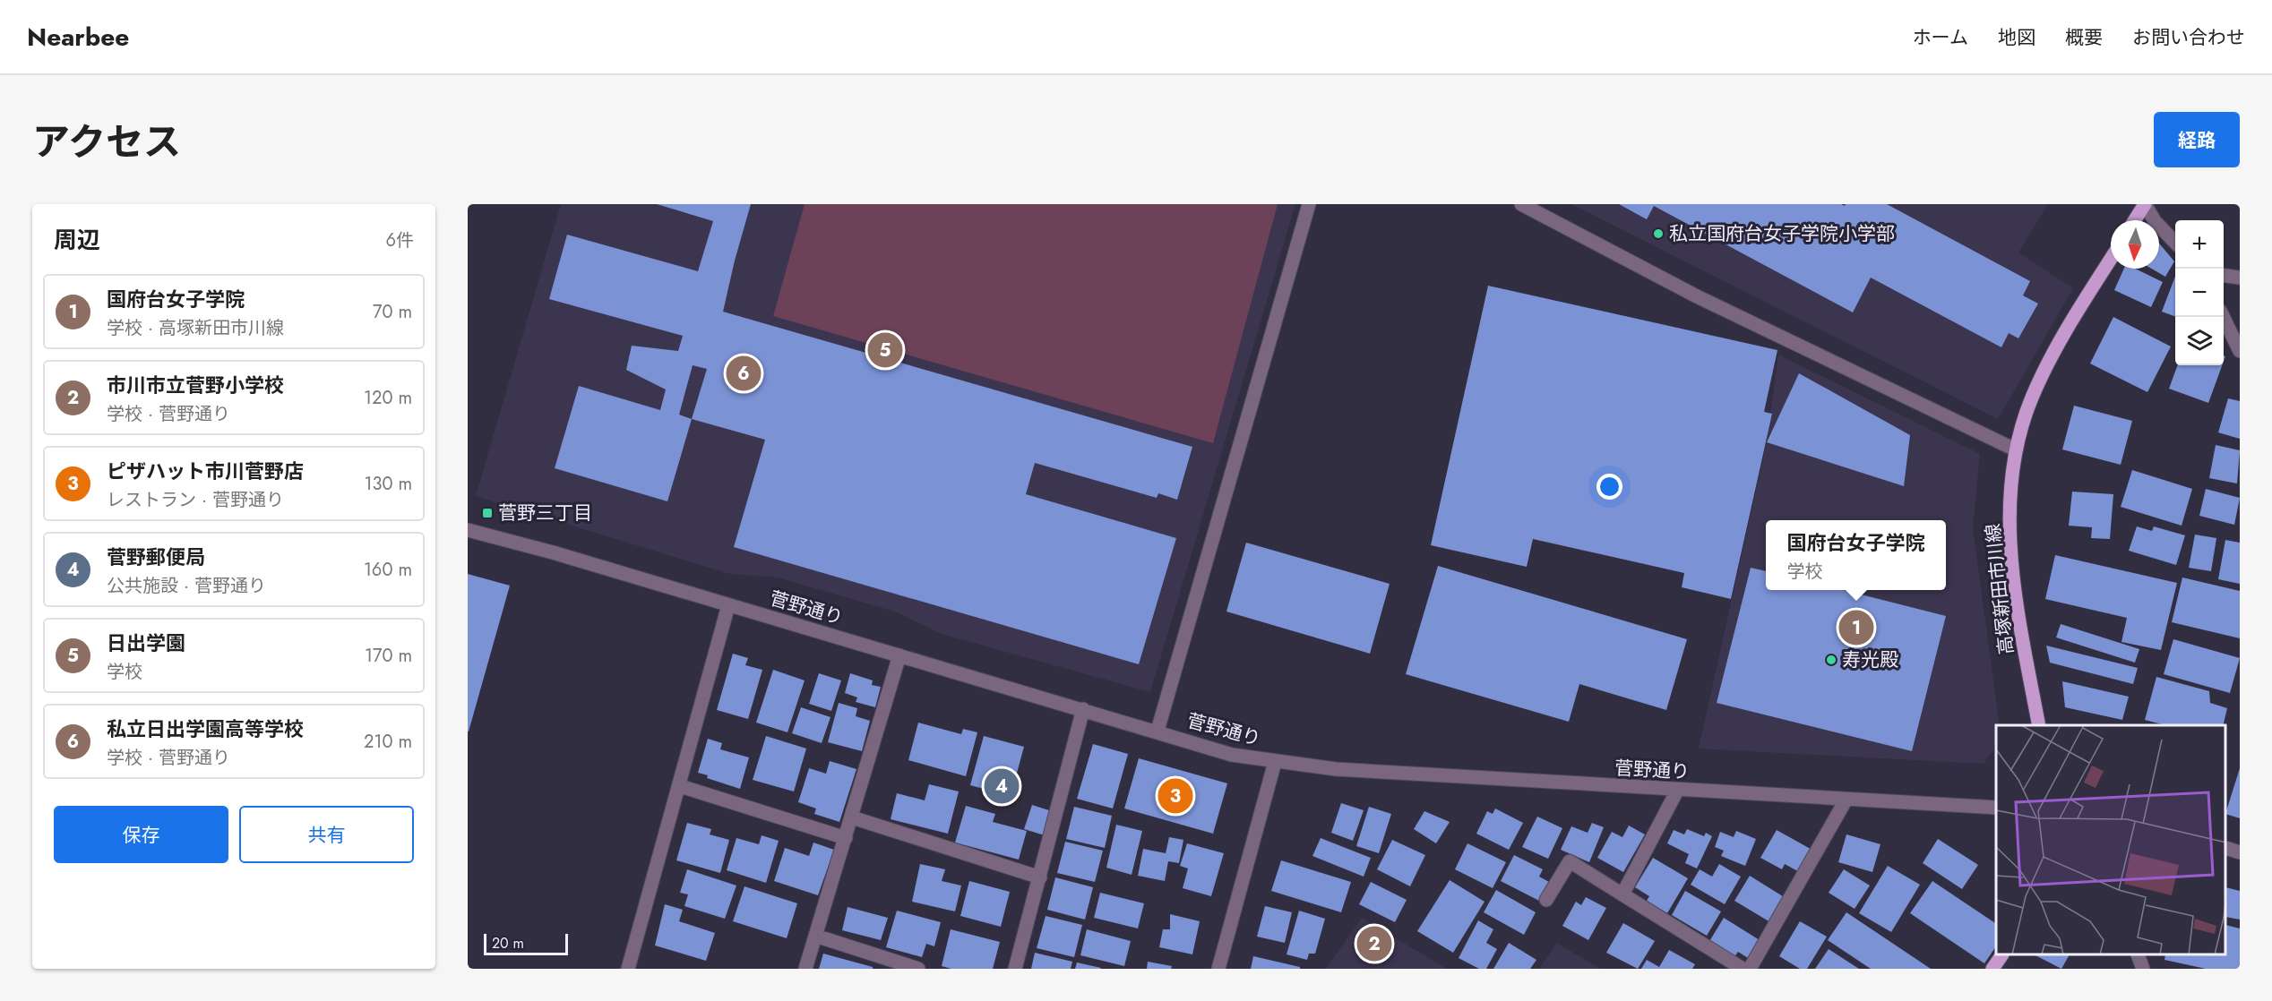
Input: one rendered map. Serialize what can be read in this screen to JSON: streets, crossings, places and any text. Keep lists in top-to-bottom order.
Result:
{
  "streets": {
    "main road": ["高塚新田市川線"],
    "street": ["菅野通り"]
  },
  "places": {
    "other": ["私立国府台女子学院小学部", "寿光殿"],
    "transit": ["菅野三丁目"]
  },
  "scale_bar": "20 m",
  "north": "bottom",
  "page": {
    "header": "Nearbee",
    "nav": [
      "ホーム",
      "地図",
      "概要",
      "お問い合わせ"
    ],
    "title": "アクセス",
    "buttons": [
      "経路",
      ["保存", "共有"]
    ],
    "heading": ["周辺", "6件"],
    "map_buttons": ["+", "−"],
    "list": [
      {
        "mark": "1",
        "name": "国府台女子学院",
        "note": "学校 · 高塚新田市川線",
        "value": "70 m"
      },
      {
        "mark": "2",
        "name": "市川市立菅野小学校",
        "note": "学校 · 菅野通り",
        "value": "120 m"
      },
      {
        "mark": "3",
        "name": "ピザハット市川菅野店",
        "note": "レストラン · 菅野通り",
        "value": "130 m"
      },
      {
        "mark": "4",
        "name": "菅野郵便局",
        "note": "公共施設 · 菅野通り",
        "value": "160 m"
      },
      {
        "mark": "5",
        "name": "日出学園",
        "note": "学校",
        "value": "170 m"
      },
      {
        "mark": "6",
        "name": "私立日出学園高等学校",
        "note": "学校 · 菅野通り",
        "value": "210 m"
      }
    ],
    "pins": [
      "5",
      "6",
      "1",
      "4",
      "3",
      "2"
    ],
    "popup": ["国府台女子学院", "学校"],
    "scale": "20 m"
  }
}
